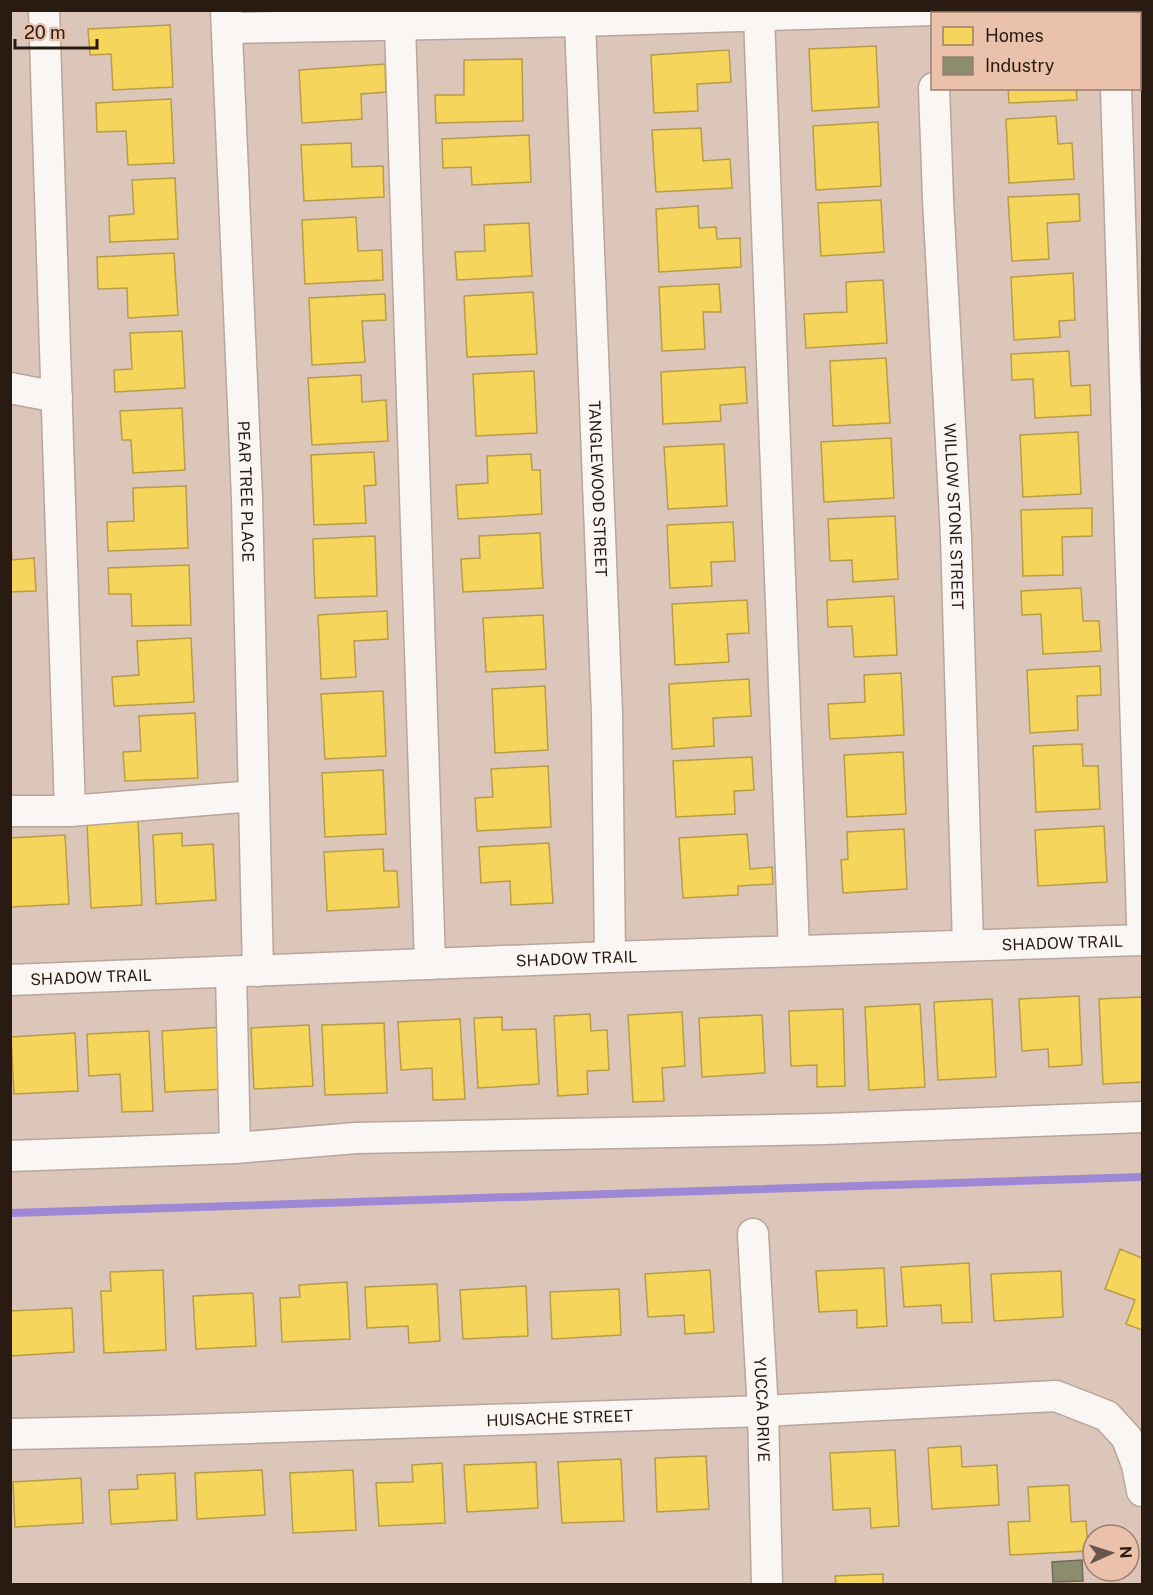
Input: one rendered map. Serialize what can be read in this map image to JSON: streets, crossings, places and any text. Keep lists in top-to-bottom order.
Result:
{
  "streets": {
    "street": [
      "TANGLEWOOD STREET",
      "PEAR TREE PLACE",
      "WILLOW STONE STREET",
      "SHADOW TRAIL",
      "YUCCA DRIVE",
      "HUISACHE STREET"
    ]
  },
  "crossings": [
    ["TANGLEWOOD STREET", "SHADOW TRAIL"],
    ["PEAR TREE PLACE", "SHADOW TRAIL"],
    ["WILLOW STONE STREET", "SHADOW TRAIL"],
    ["YUCCA DRIVE", "HUISACHE STREET"]
  ],
  "legend": ["Homes", "Industry"],
  "scale_bar": "20 m",
  "north": "right"
}
